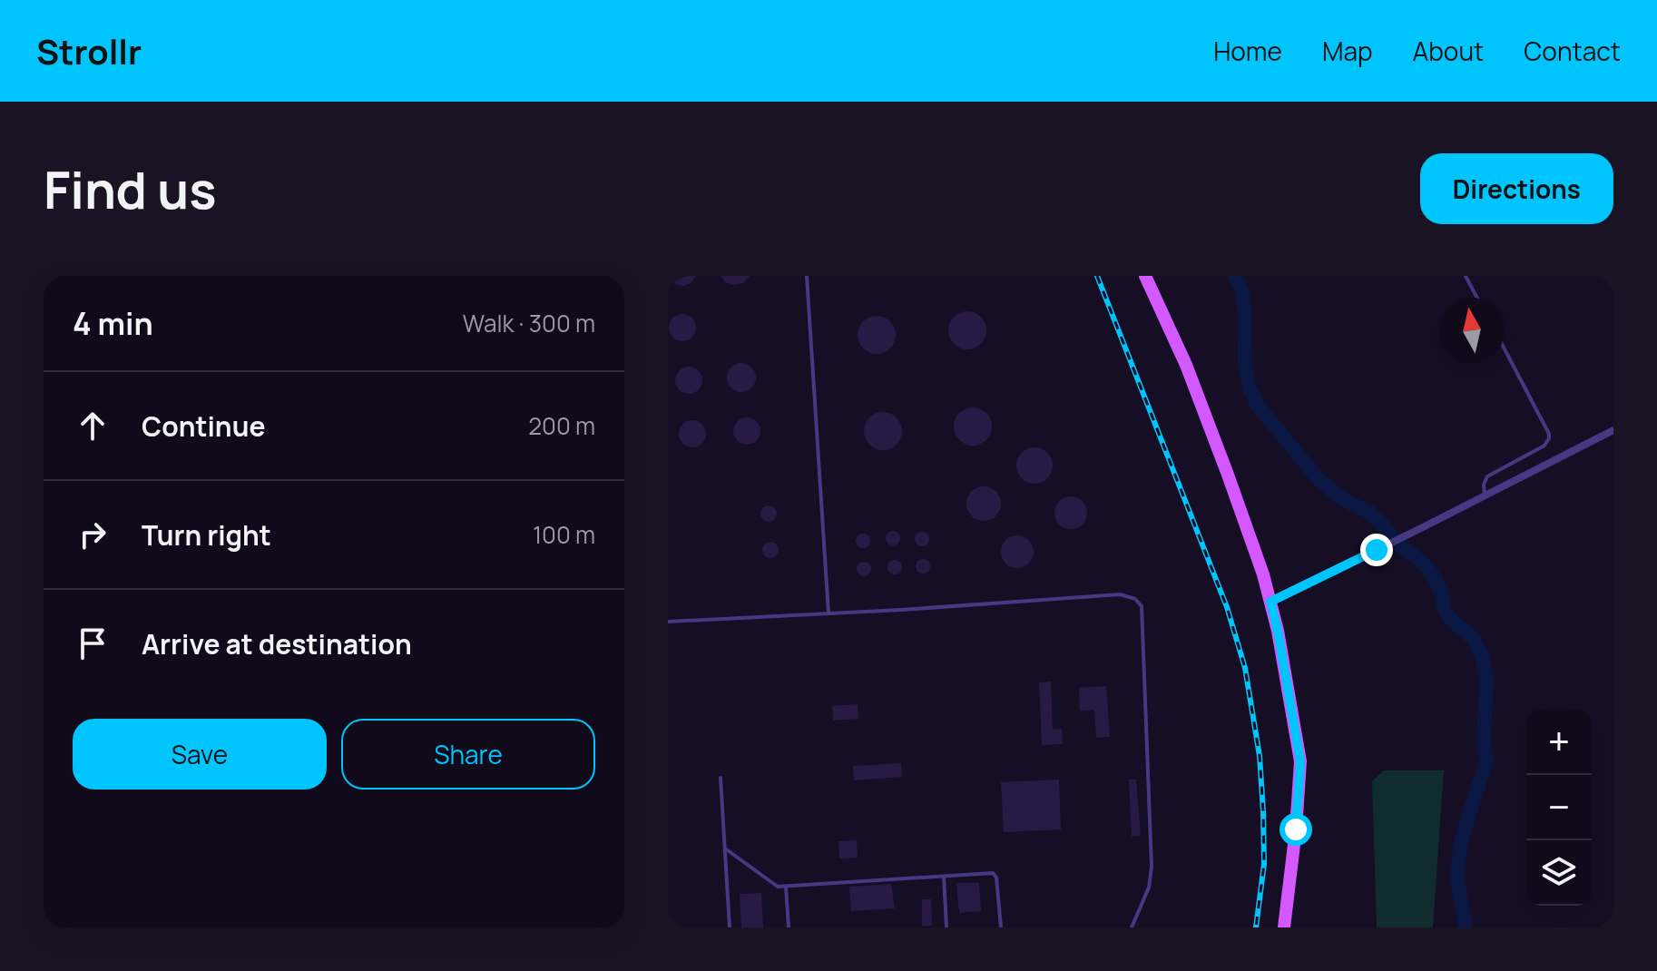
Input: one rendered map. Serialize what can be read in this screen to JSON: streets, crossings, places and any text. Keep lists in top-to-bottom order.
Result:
{
  "north": "top",
  "page": {
    "header": "Strollr",
    "nav": [
      "Home",
      "Map",
      "About",
      "Contact"
    ],
    "buttons": [
      "Directions",
      ["Save", "Share"]
    ],
    "title": "Find us",
    "heading": ["4 min", "Walk · 300 m"],
    "list": [
      ["Continue", "200 m"],
      ["Turn right", "100 m"],
      "Arrive at destination"
    ],
    "map_buttons": ["+", "−"]
  }
}
